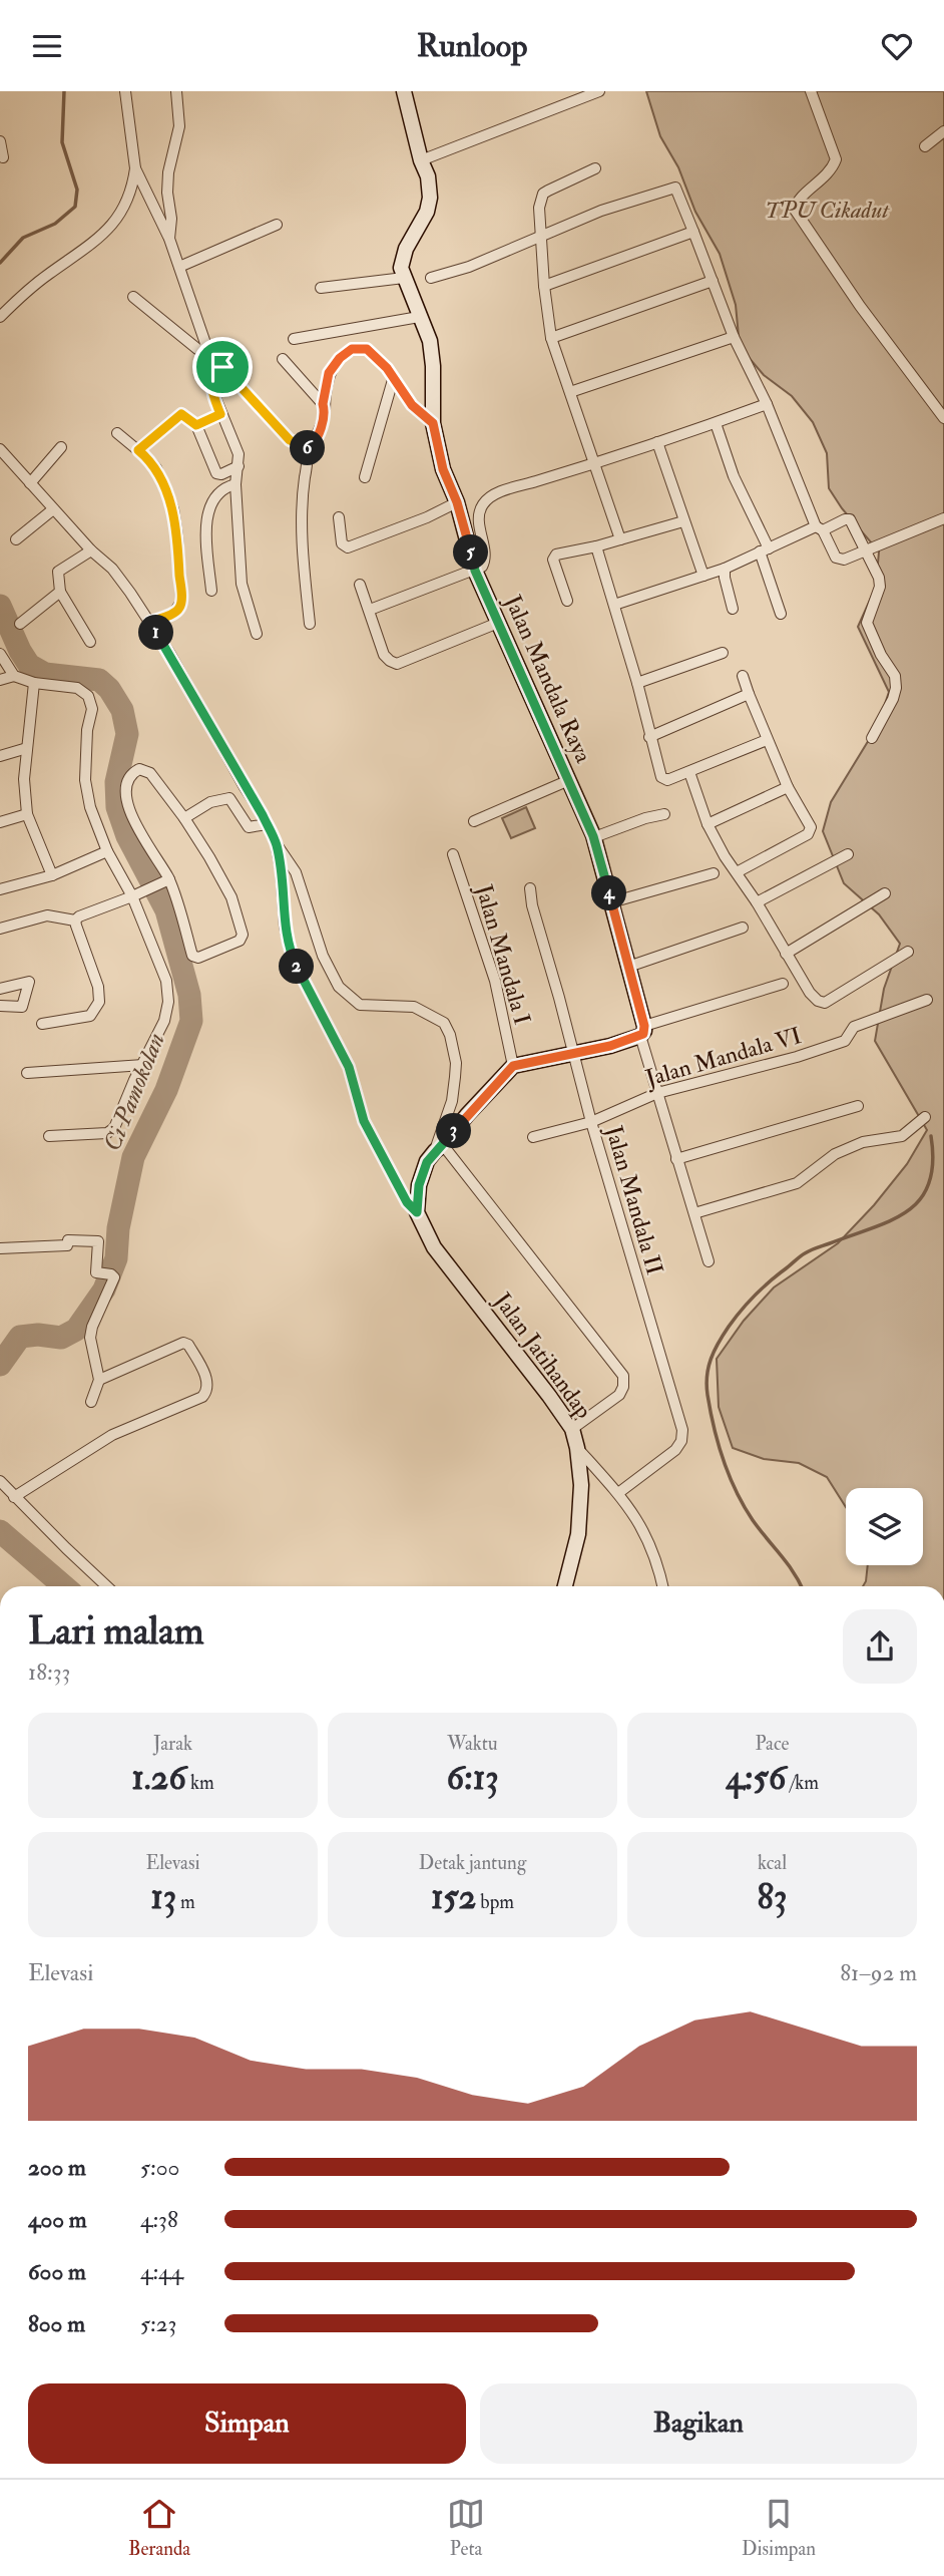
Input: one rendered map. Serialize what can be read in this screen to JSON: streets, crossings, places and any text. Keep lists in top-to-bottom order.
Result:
{
  "streets": {
    "street": [
      "Jalan Mandala Raya",
      "Jalan Mandala I",
      "Jalan Mandala VI",
      "Jalan Mandala II",
      "Jalan Jatihandap"
    ]
  },
  "crossings": [
    ["Jalan Mandala VI", "Jalan Mandala II"]
  ],
  "water": ["Ci Pamokolan"],
  "parks": ["TPU Cikadut"],
  "page": {
    "header": "Runloop",
    "pins": [
      "6",
      "5",
      "1",
      "4",
      "2",
      "3"
    ],
    "heading": ["Lari malam", "18:33"],
    "stats": [
      ["Jarak", "1.26 km"],
      ["Waktu", "6:13"],
      ["Pace", "4:56 /km"],
      ["Elevasi", "13 m"],
      ["Detak jantung", "152 bpm"],
      ["kcal", "83"]
    ],
    "chart": ["Elevasi", "81–92 m"],
    "list": [
      {
        "name": "200 m",
        "note": "5:00"
      },
      {
        "name": "400 m",
        "note": "4:38"
      },
      {
        "name": "600 m",
        "note": "4:44"
      },
      {
        "name": "800 m",
        "note": "5:23"
      }
    ],
    "buttons": ["Simpan", "Bagikan"],
    "tabs": ["Beranda", "Peta", "Disimpan"]
  }
}
